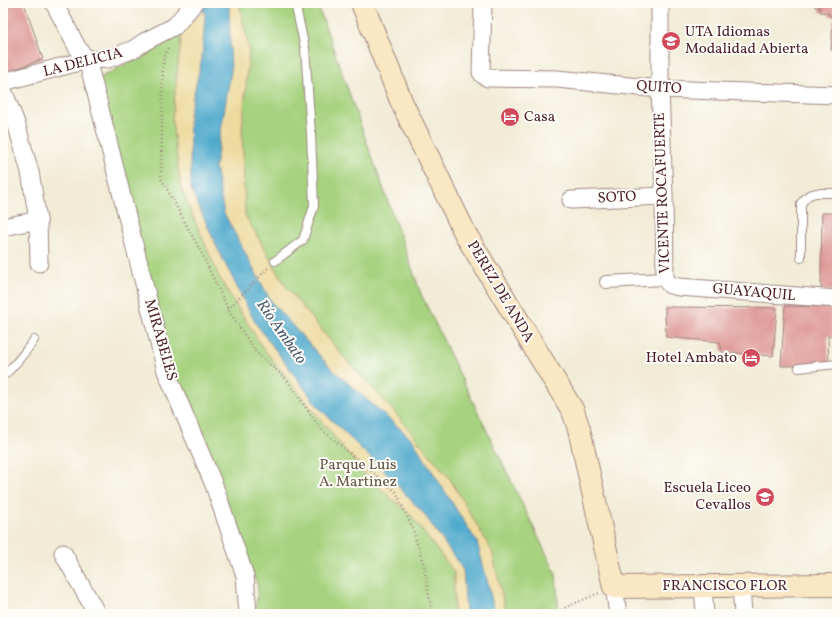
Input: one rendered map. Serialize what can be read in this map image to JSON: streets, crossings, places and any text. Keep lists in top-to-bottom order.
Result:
{
  "streets": {
    "main road": ["PEREZ DE ANDA", "FRANCISCO FLOR"],
    "street": [
      "LA DELICIA",
      "QUITO",
      "VICENTE ROCAFUERTE",
      "SOTO",
      "GUAYAQUIL",
      "MIRABELES"
    ]
  },
  "crossings": [
    ["LA DELICIA", "MIRABELES"],
    ["QUITO", "VICENTE ROCAFUERTE"],
    ["VICENTE ROCAFUERTE", "SOTO"],
    ["VICENTE ROCAFUERTE", "GUAYAQUIL"],
    ["PEREZ DE ANDA", "FRANCISCO FLOR"]
  ],
  "water": ["Río Ambato"],
  "parks": ["Parque Luis A. Martinez"],
  "places": {
    "school or university": ["UTA Idiomas Modalidad Abierta", "Escuela Liceo Cevallos"],
    "hotel": ["Casa", "Hotel Ambato"]
  }
}
